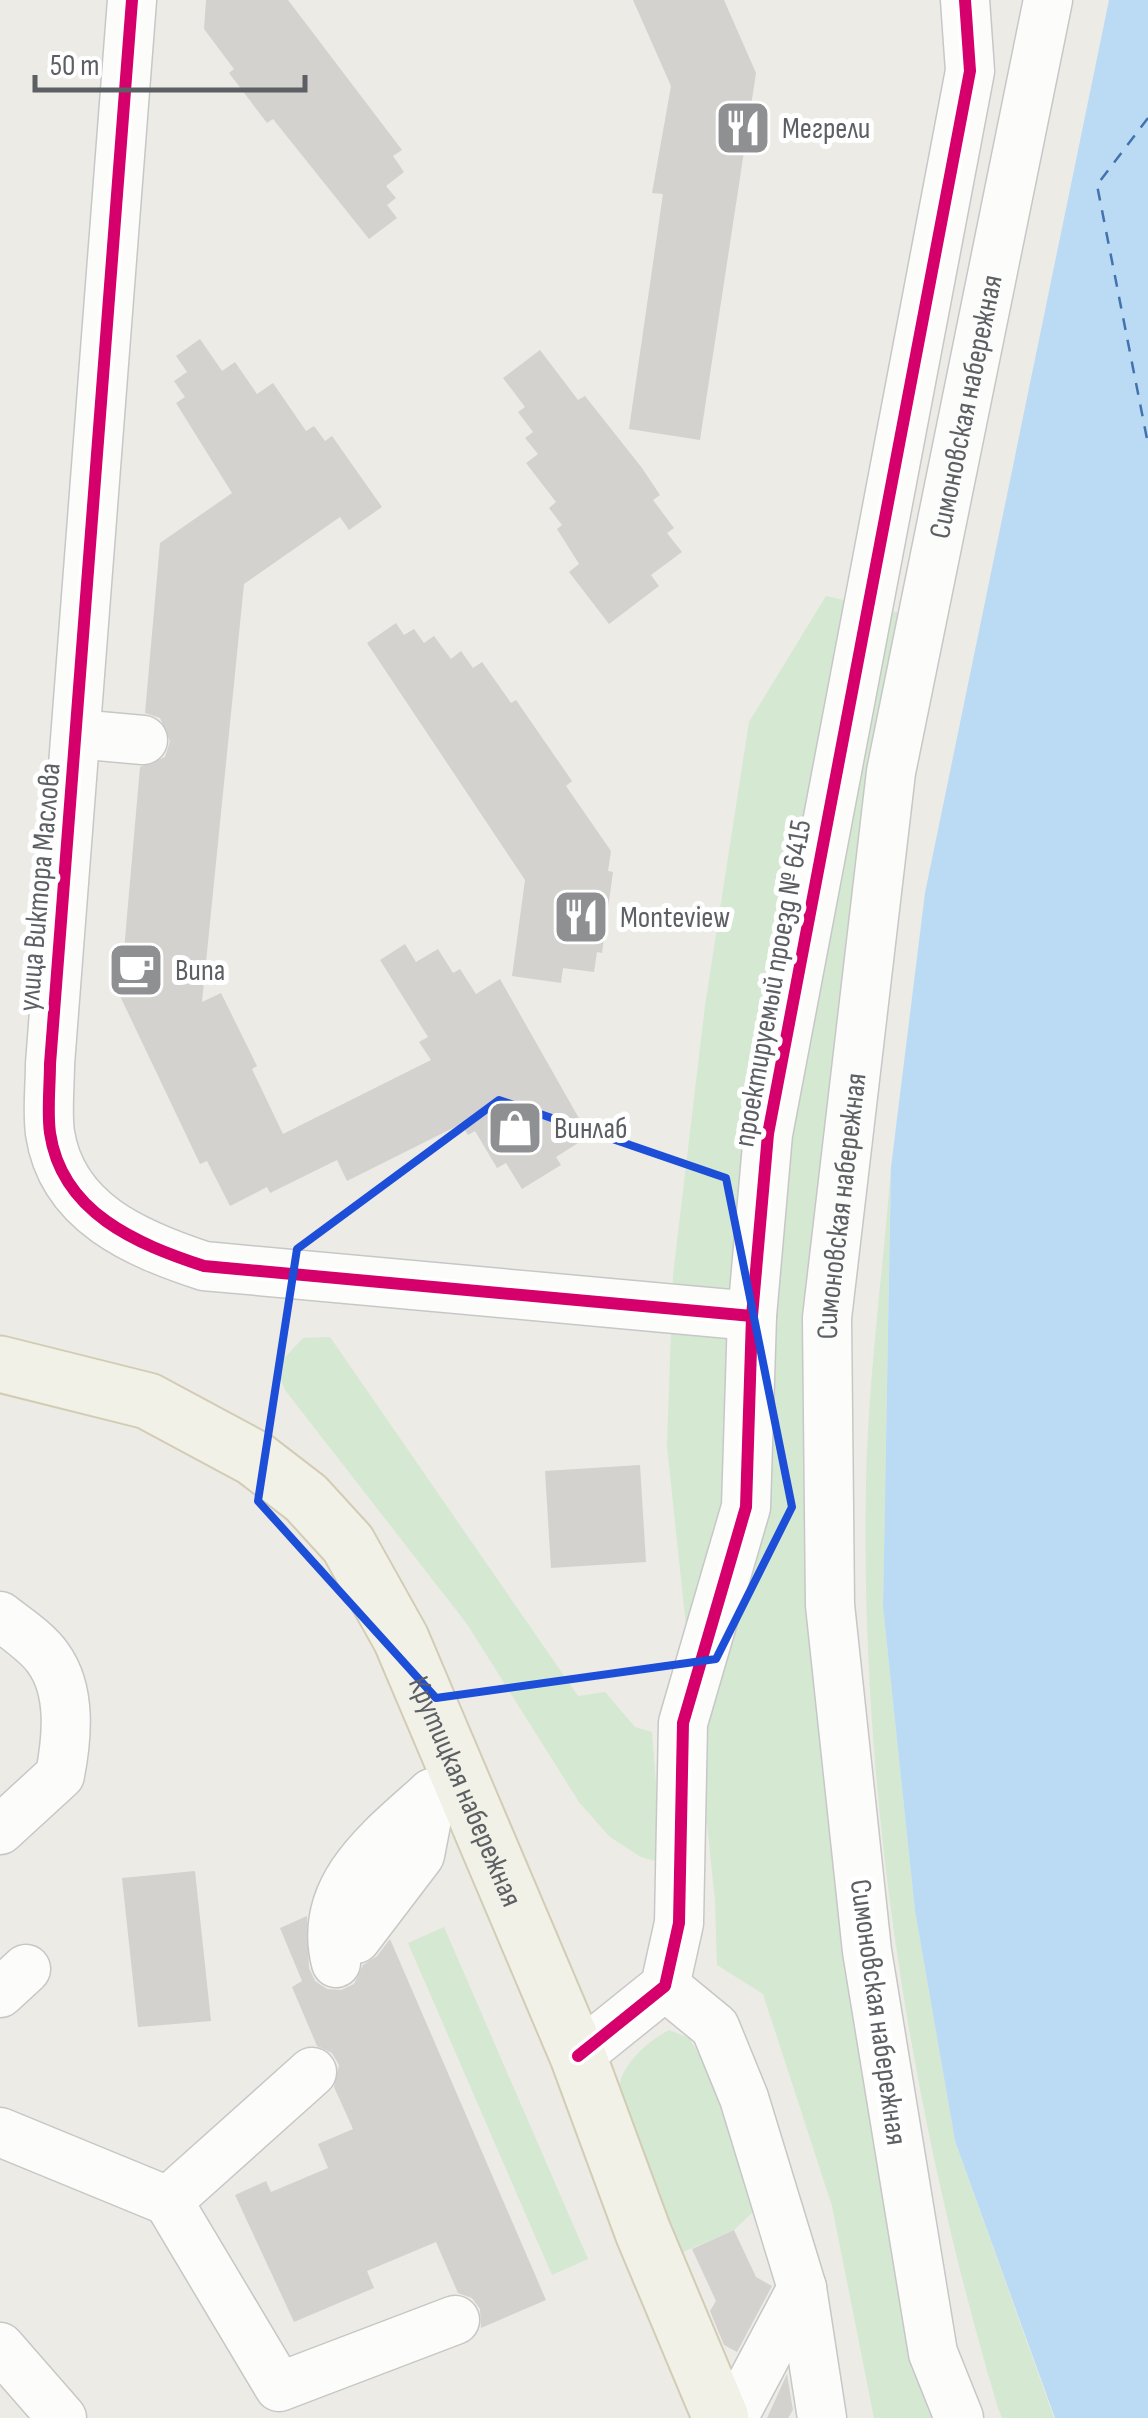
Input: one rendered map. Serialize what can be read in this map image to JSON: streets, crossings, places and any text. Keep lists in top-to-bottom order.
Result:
{
  "streets": {
    "main road": ["Крутицкая набережная"],
    "street": ["Симоновская набережная", "улица Виктора Маслова", "проектируемый проезд № 6415"]
  },
  "crossings": [
    ["улица Виктора Маслова", "проектируемый проезд № 6415"]
  ],
  "places": {
    "restaurant": ["Мегрели", "Monteview"],
    "cafe": ["Buna"],
    "shop": ["Винлаб"]
  },
  "scale_bar": "50 m"
}
